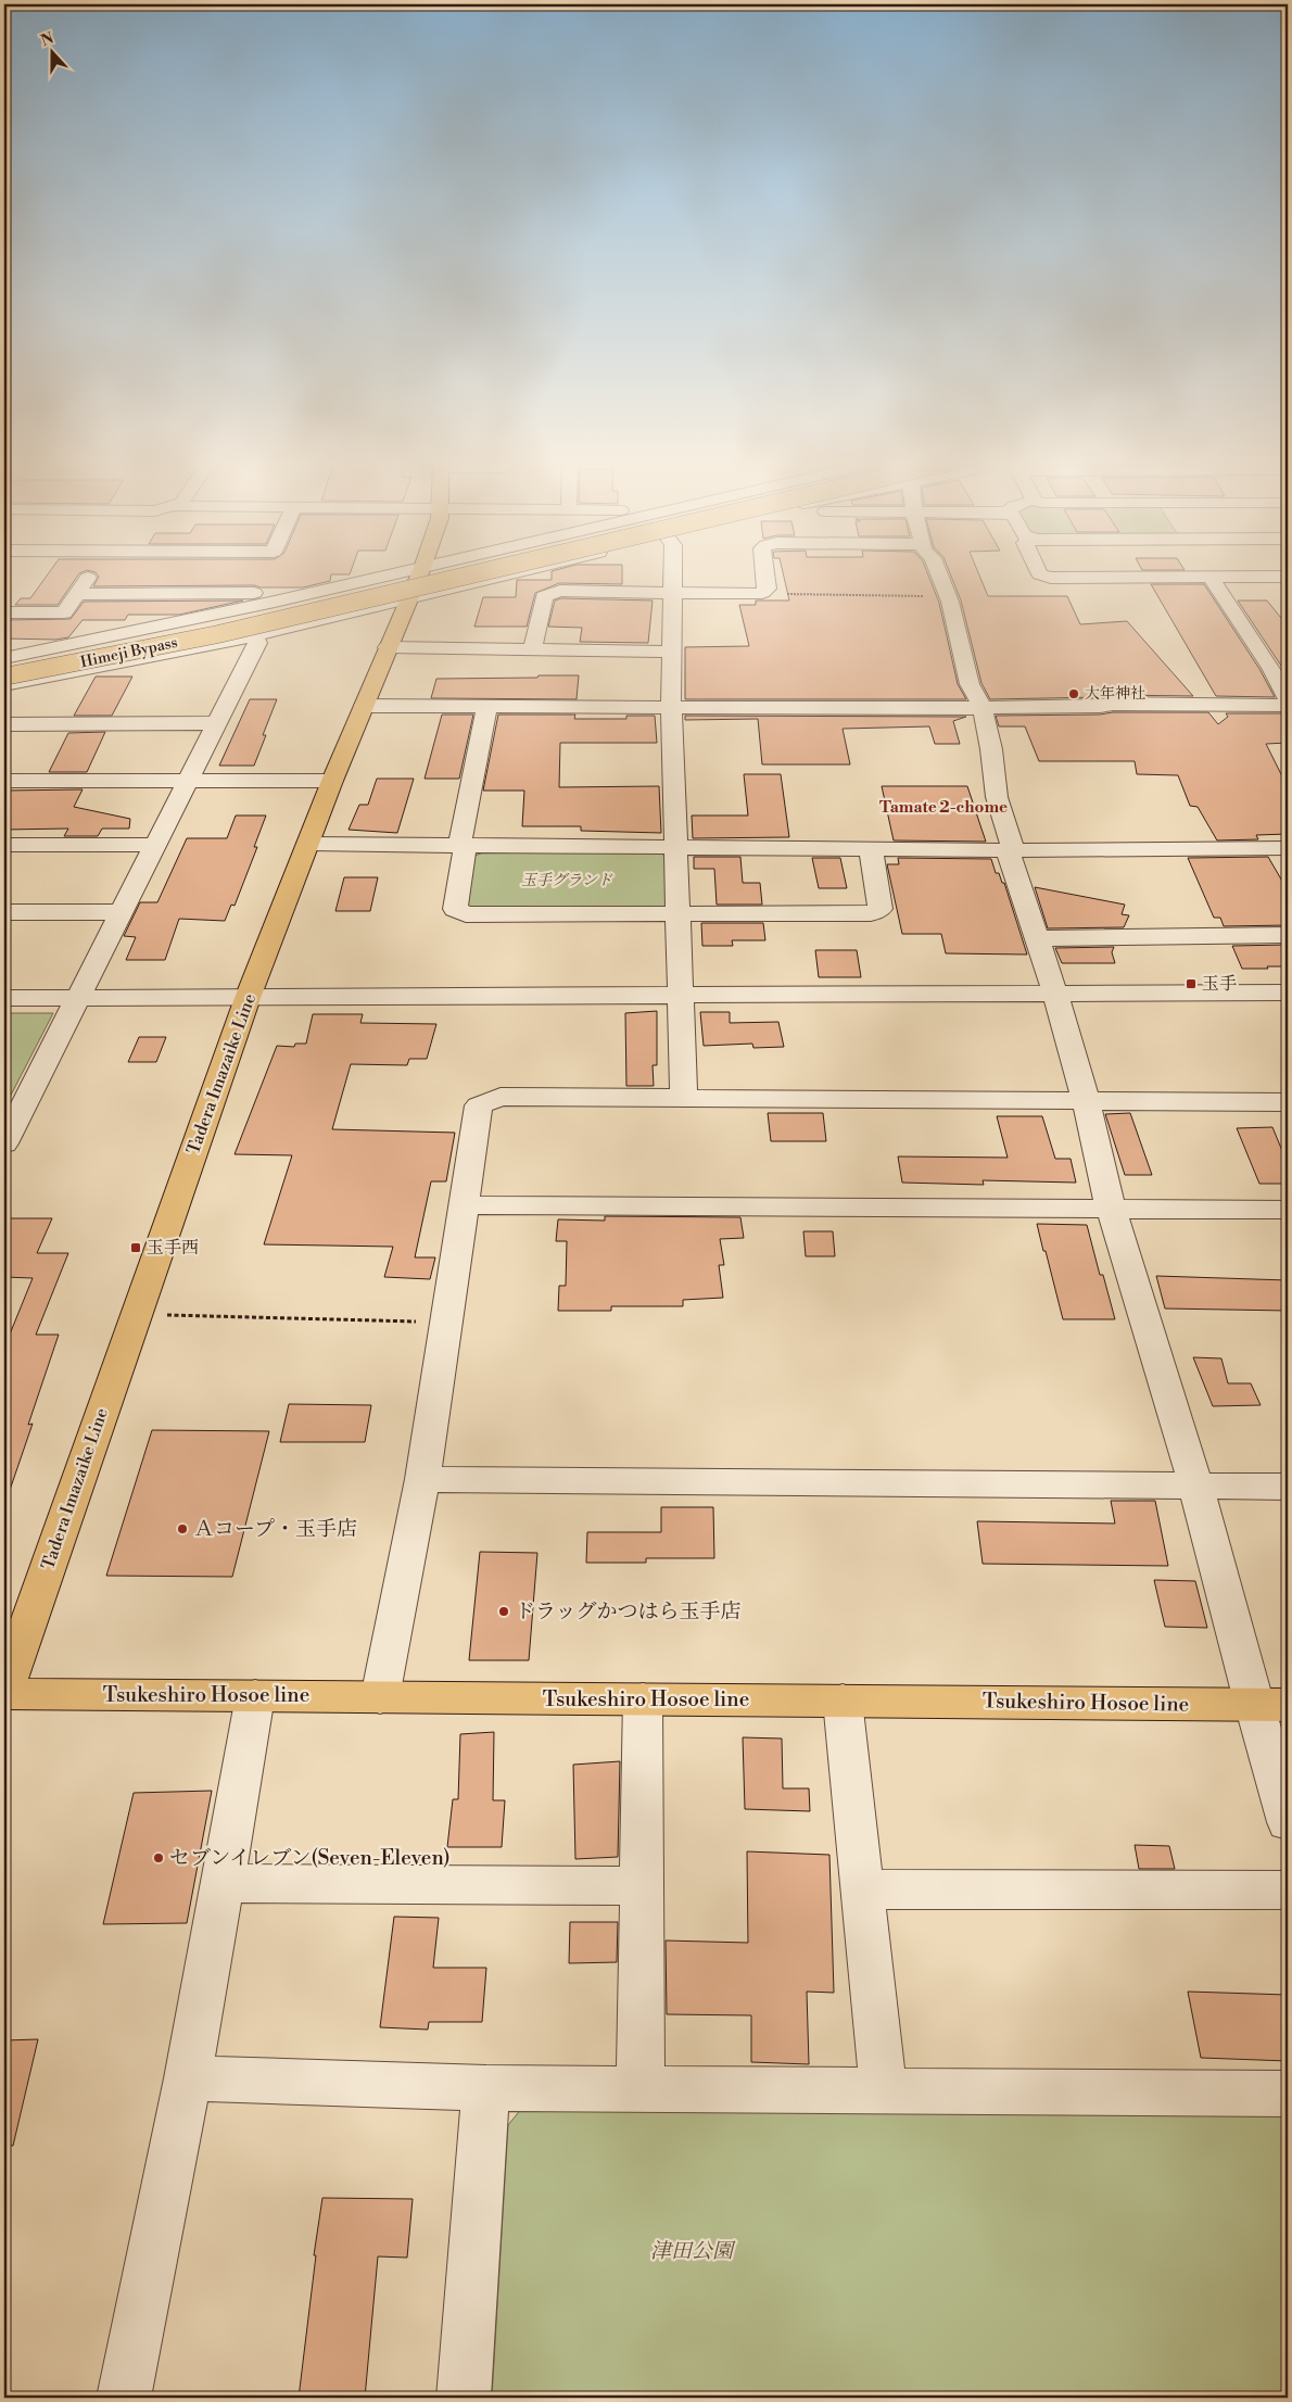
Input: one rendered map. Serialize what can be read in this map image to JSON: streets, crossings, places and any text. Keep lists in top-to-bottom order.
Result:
{
  "streets": {
    "main road": ["Himeji Bypass", "Tadera Imazaike Line", "Tsukeshiro Hosoe line"]
  },
  "crossings": [
    ["Tadera Imazaike Line", "Tsukeshiro Hosoe line"]
  ],
  "districts": ["Tamate 2-chome"],
  "parks": ["玉手グランド", "津田公園"],
  "places": {
    "other": [
      "大年神社",
      "Ａコープ・玉手店",
      "ドラッグかつはら玉手店",
      "セブンイレブン(Seven-Eleven)"
    ],
    "transit": ["玉手", "玉手西"]
  },
  "north": "top"
}
